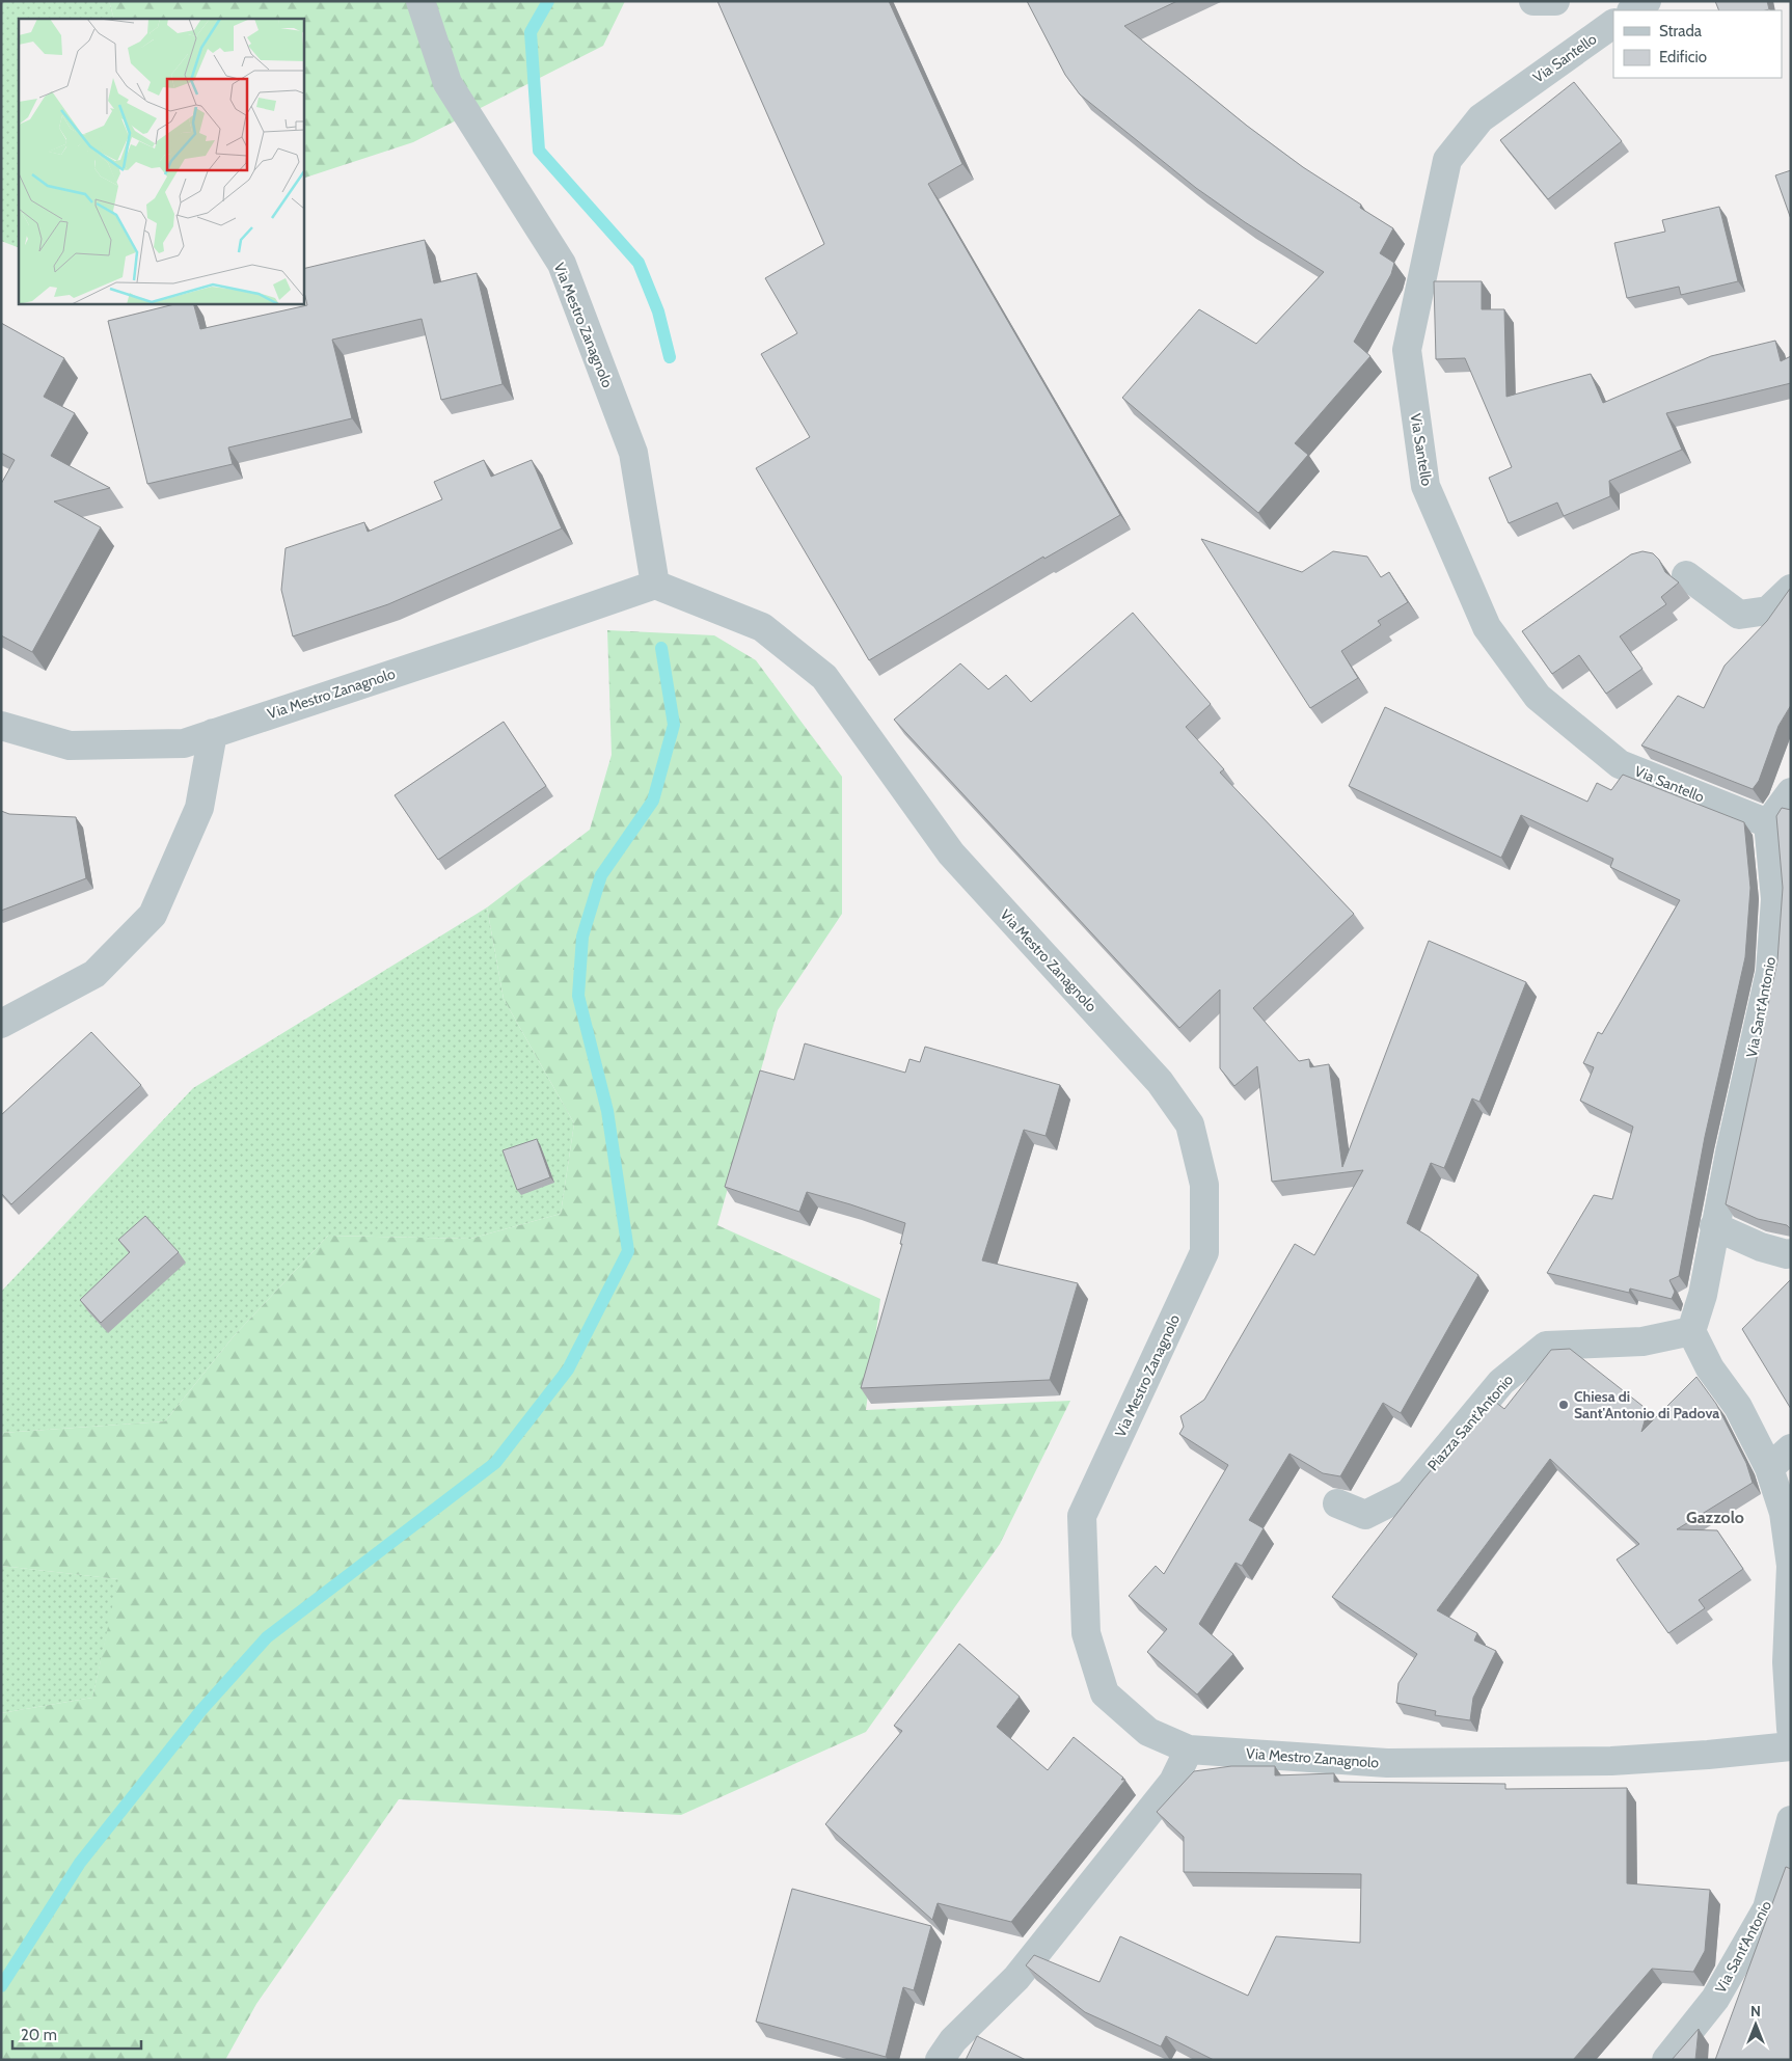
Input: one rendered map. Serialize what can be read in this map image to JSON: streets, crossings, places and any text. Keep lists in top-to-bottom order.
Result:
{
  "streets": {
    "street": [
      "Via Santello",
      "Via Mestro Zanagnolo",
      "Via Sant'Antonio",
      "Piazza Sant'Antonio"
    ]
  },
  "crossings": [
    ["Via Santello", "Via Sant'Antonio"],
    ["Via Sant'Antonio", "Piazza Sant'Antonio"]
  ],
  "districts": ["Gazzolo"],
  "places": ["Chiesa di Sant'Antonio di Padova"],
  "legend": ["Strada", "Edificio"],
  "scale_bar": "20 m",
  "north": "top"
}
